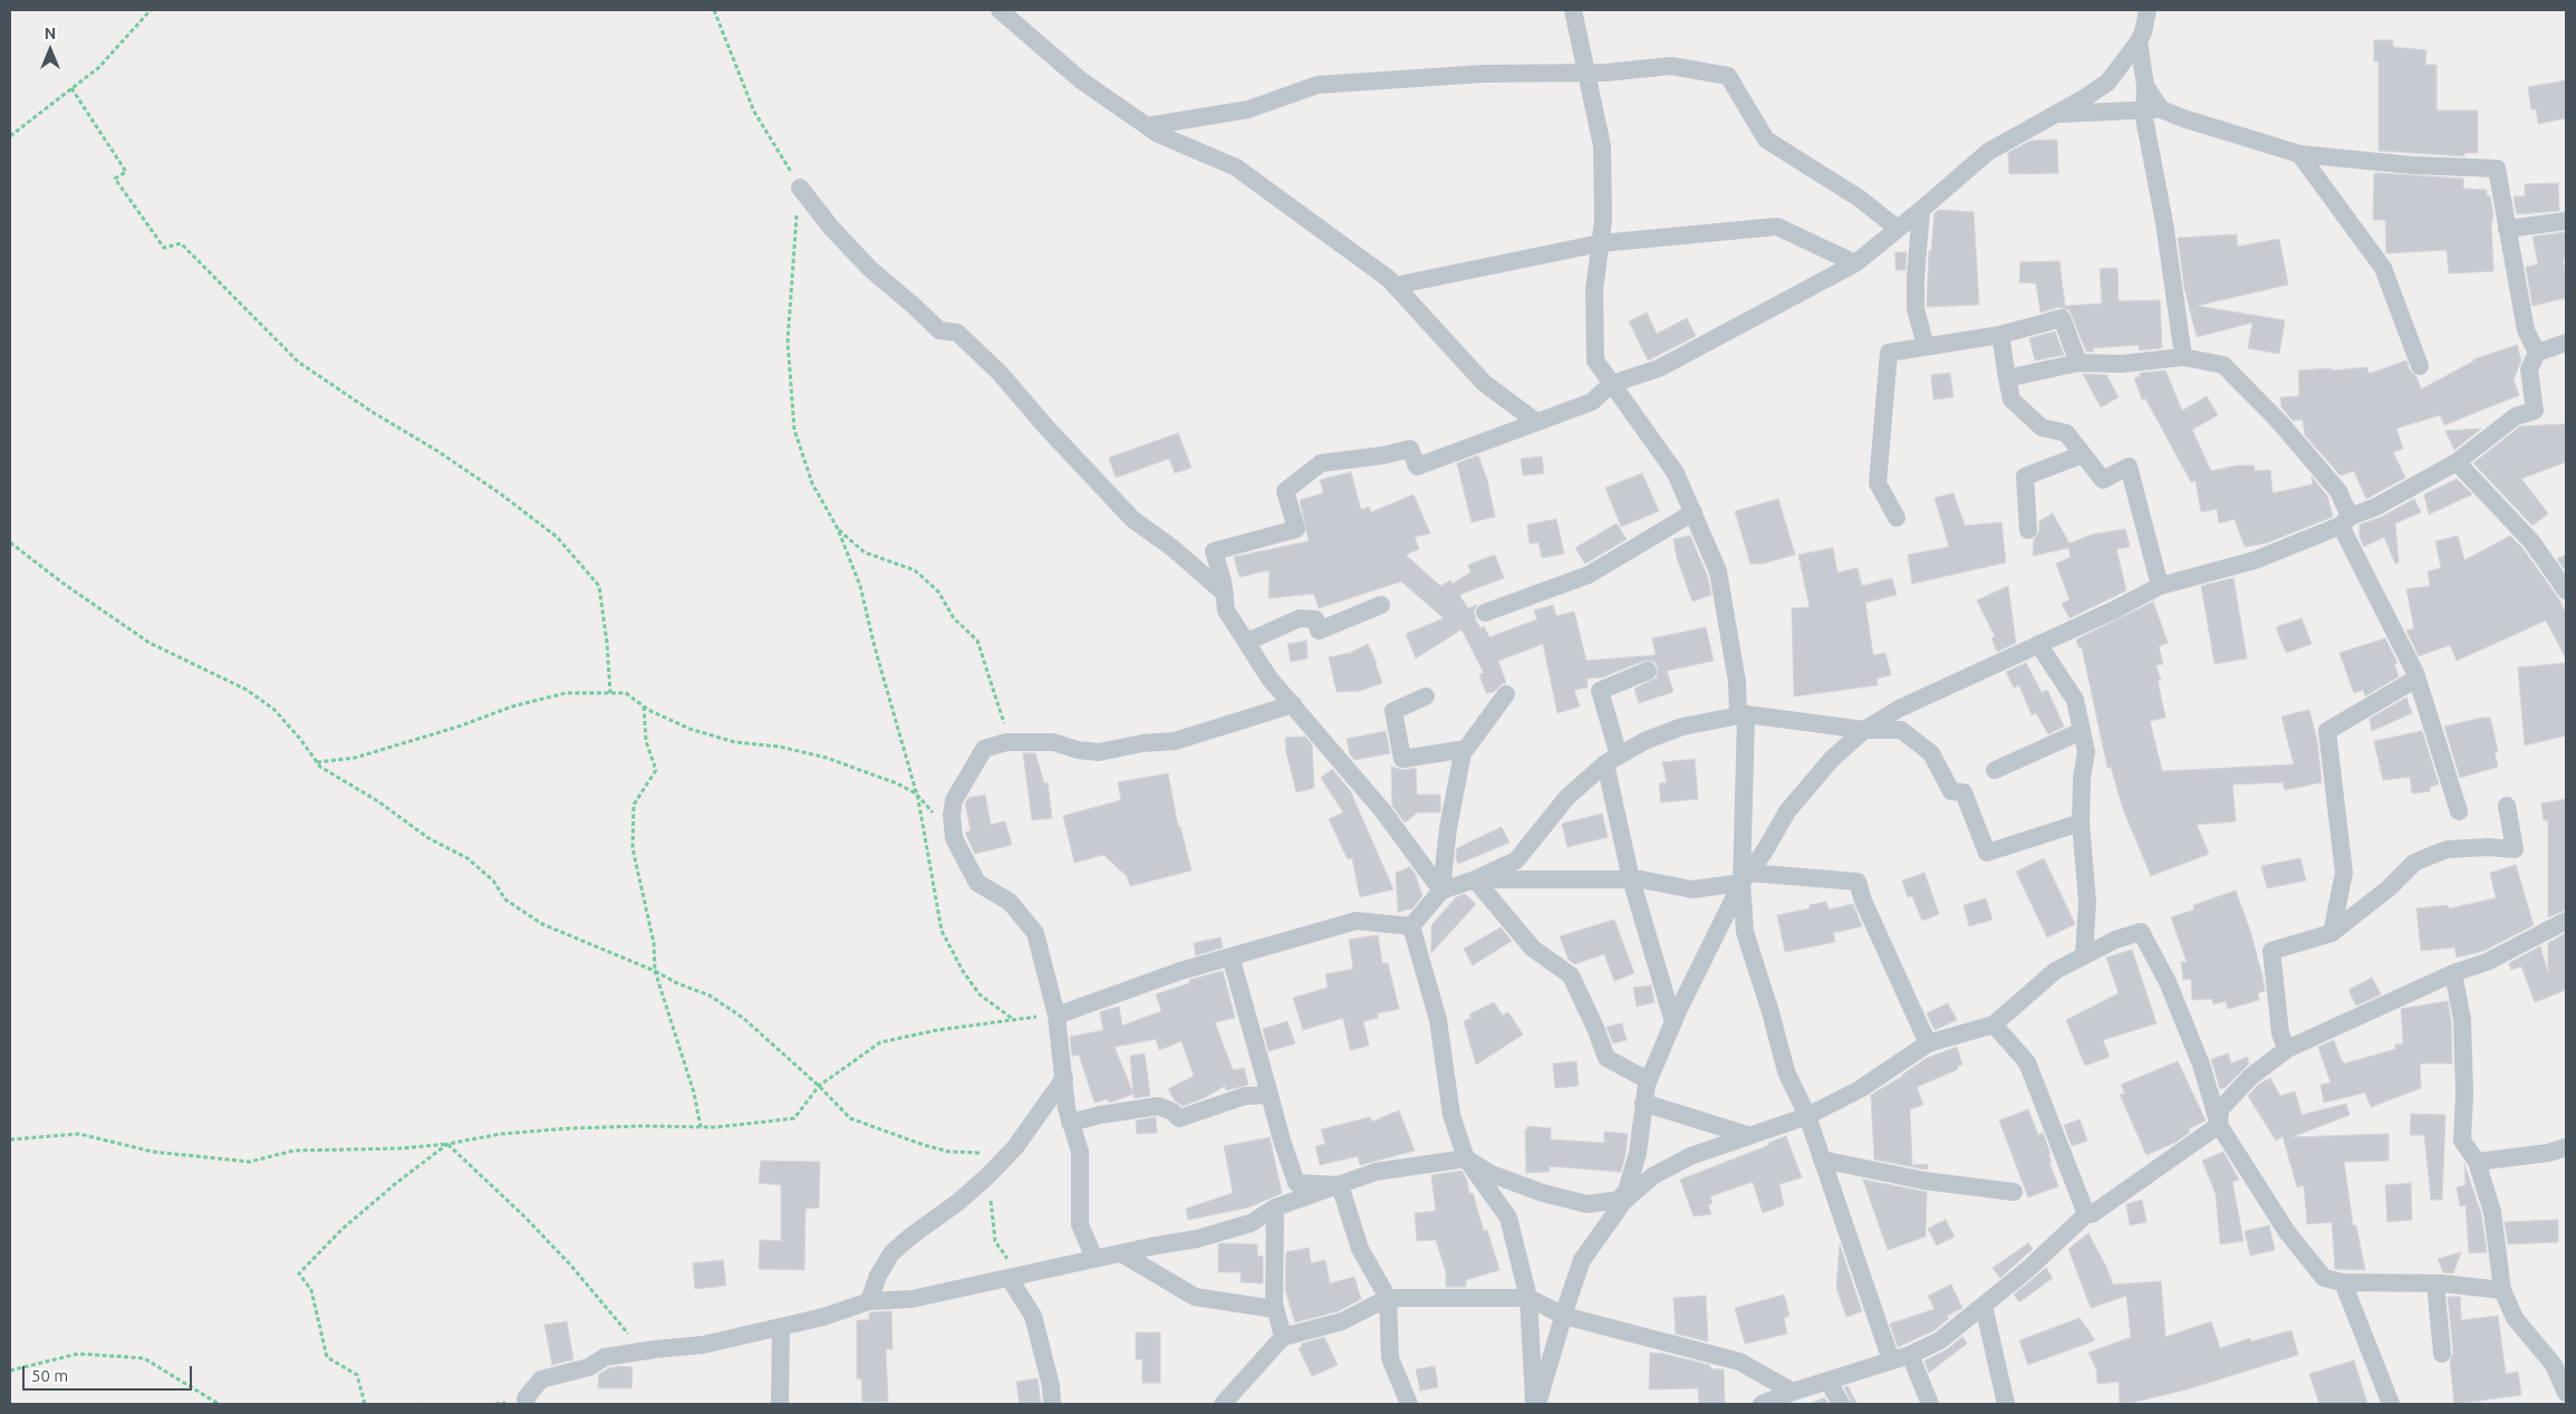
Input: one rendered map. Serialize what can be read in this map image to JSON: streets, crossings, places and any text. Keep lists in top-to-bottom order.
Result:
{
  "scale_bar": "50 m",
  "north": "top"
}
